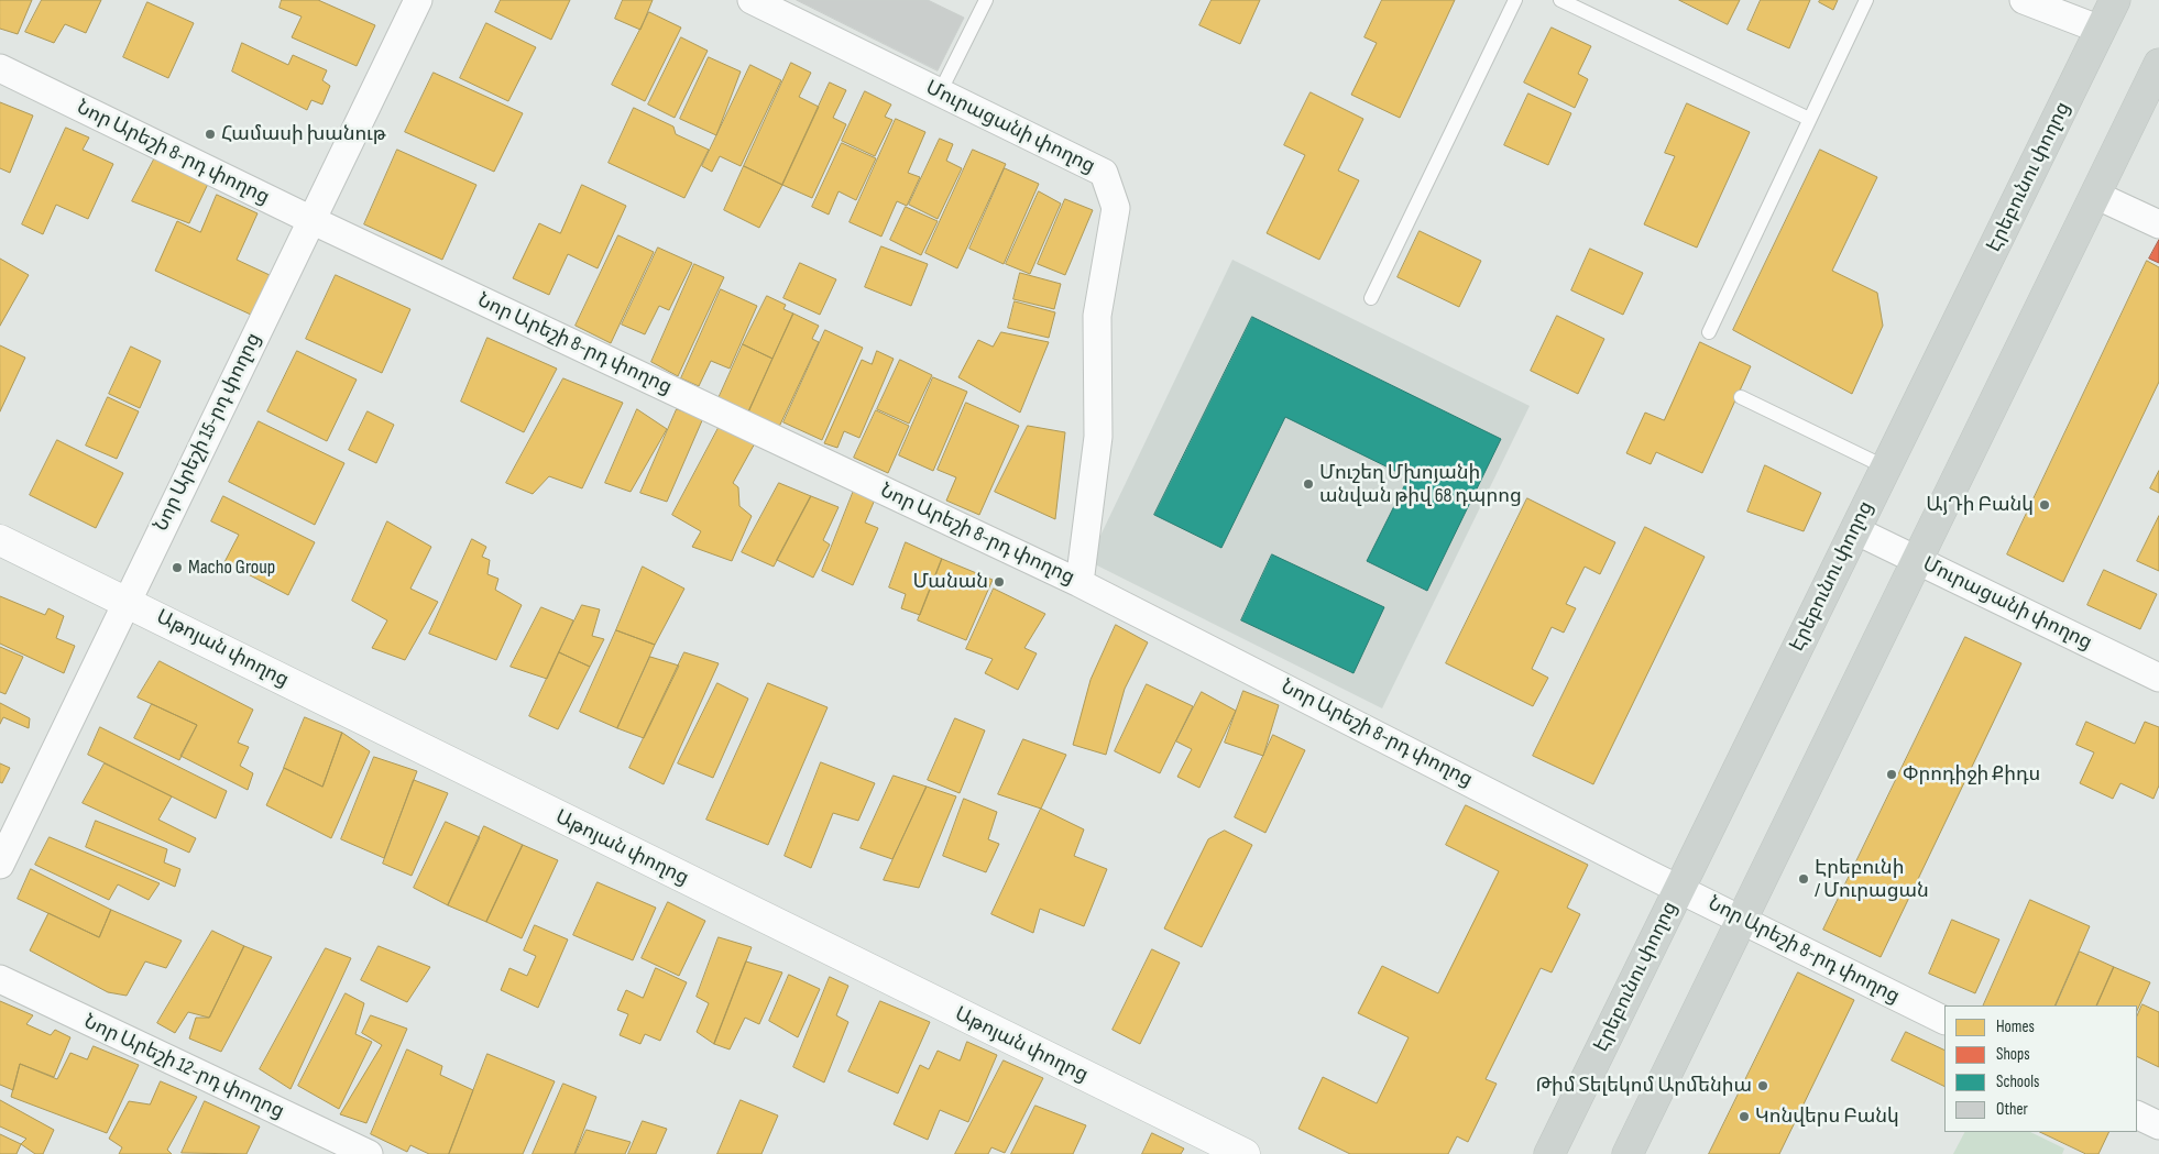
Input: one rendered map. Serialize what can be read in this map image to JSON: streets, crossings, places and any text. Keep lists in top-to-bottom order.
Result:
{
  "streets": {
    "main road": ["Էրեբունու փողոց", "Աթոյան փողոց"],
    "street": [
      "Մուրացանի փողոց",
      "Նոր Արեշի 8-րդ փողոց",
      "Նոր Արեշի 15-րդ փողոց",
      "Նոր Արեշի 12-րդ փողոց"
    ]
  },
  "crossings": [
    ["Մուրացանի փողոց", "Նոր Արեշի 8-րդ փողոց"],
    ["Մուրացանի փողոց", "Էրեբունու փողոց"],
    ["Նոր Արեշի 8-րդ փողոց", "Էրեբունու փողոց"],
    ["Նոր Արեշի 8-րդ փողոց", "Նոր Արեշի 15-րդ փողոց"],
    ["Նոր Արեշի 15-րդ փողոց", "Աթոյան փողոց"]
  ],
  "places": [
    "Համասի խանութ",
    "Մուշեղ Մխոյանի անվան թիվ 68 դպրոց",
    "ԱյԴի Բանկ",
    "Macho Group",
    "Մանան",
    "Փրոդիջի Քիդս",
    "Էրեբունի / Մուրացան",
    "Թիմ Տելեկոմ Արմենիա",
    "Կոնվերս Բանկ"
  ],
  "legend": [
    "Homes",
    "Shops",
    "Schools",
    "Other"
  ]
}
